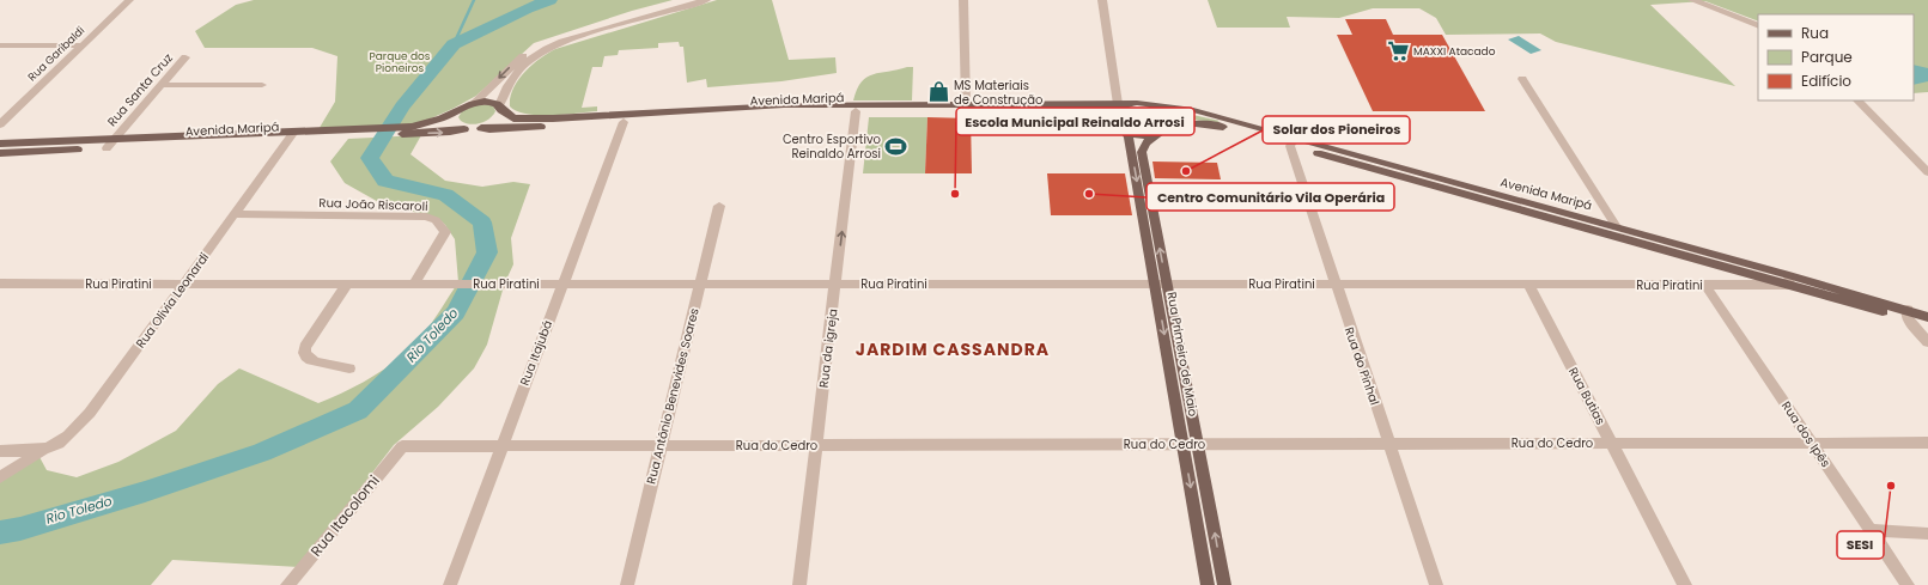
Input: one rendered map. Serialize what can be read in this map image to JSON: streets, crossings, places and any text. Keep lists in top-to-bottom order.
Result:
{
  "streets": {
    "main road": ["Avenida Maripá", "Rua Primeiro de Maio"],
    "street": [
      "Rua Garibaldi",
      "Rua Santa Cruz",
      "Rua João Riscaroli",
      "Rua Piratini",
      "Rua Olivia Leonardi",
      "Rua da igreja",
      "Rua Itajubá",
      "Rua do Pinhal",
      "Rua Antônio Benevides Soares",
      "Rua Butias",
      "Rua dos Ipês",
      "Rua do Cedro",
      "Rua Itacolomi"
    ]
  },
  "crossings": [
    ["Rua Santa Cruz", "Avenida Maripá"],
    ["Avenida Maripá", "Rua Piratini"],
    ["Avenida Maripá", "Rua Olivia Leonardi"],
    ["Avenida Maripá", "Rua da igreja"],
    ["Avenida Maripá", "Rua Itajubá"],
    ["Avenida Maripá", "Rua Primeiro de Maio"],
    ["Avenida Maripá", "Rua do Pinhal"],
    ["Rua João Riscaroli", "Rua Piratini"],
    ["Rua João Riscaroli", "Rua Olivia Leonardi"],
    ["Rua Piratini", "Rua Olivia Leonardi"],
    ["Rua Piratini", "Rua da igreja"],
    ["Rua Piratini", "Rua Itajubá"],
    ["Rua Piratini", "Rua Primeiro de Maio"],
    ["Rua Piratini", "Rua do Pinhal"],
    ["Rua Piratini", "Rua Antônio Benevides Soares"],
    ["Rua Piratini", "Rua Butias"],
    ["Rua Piratini", "Rua dos Ipês"],
    ["Rua da igreja", "Rua do Cedro"],
    ["Rua Itajubá", "Rua do Cedro"],
    ["Rua Primeiro de Maio", "Rua do Cedro"],
    ["Rua do Pinhal", "Rua do Cedro"],
    ["Rua Antônio Benevides Soares", "Rua do Cedro"],
    ["Rua Butias", "Rua do Cedro"],
    ["Rua dos Ipês", "Rua do Cedro"],
    ["Rua do Cedro", "Rua Itacolomi"]
  ],
  "one_way": ["Rua da igreja"],
  "districts": ["JARDIM CASSANDRA"],
  "water": ["Rio Toledo"],
  "parks": ["Parque dos Pioneiros"],
  "places": {
    "supermarket": ["MAXXI Atacado"],
    "shop": ["MS Materiais de Construção"],
    "sports": ["Centro Esportivo Reinaldo Arrosi"],
    "other": [
      "Solar dos Pioneiros",
      "Escola Municipal Reinaldo Arrosi",
      "Centro Comunitário Vila Operária",
      "SESI"
    ]
  },
  "legend": ["Rua", "Parque", "Edifício"]
}
